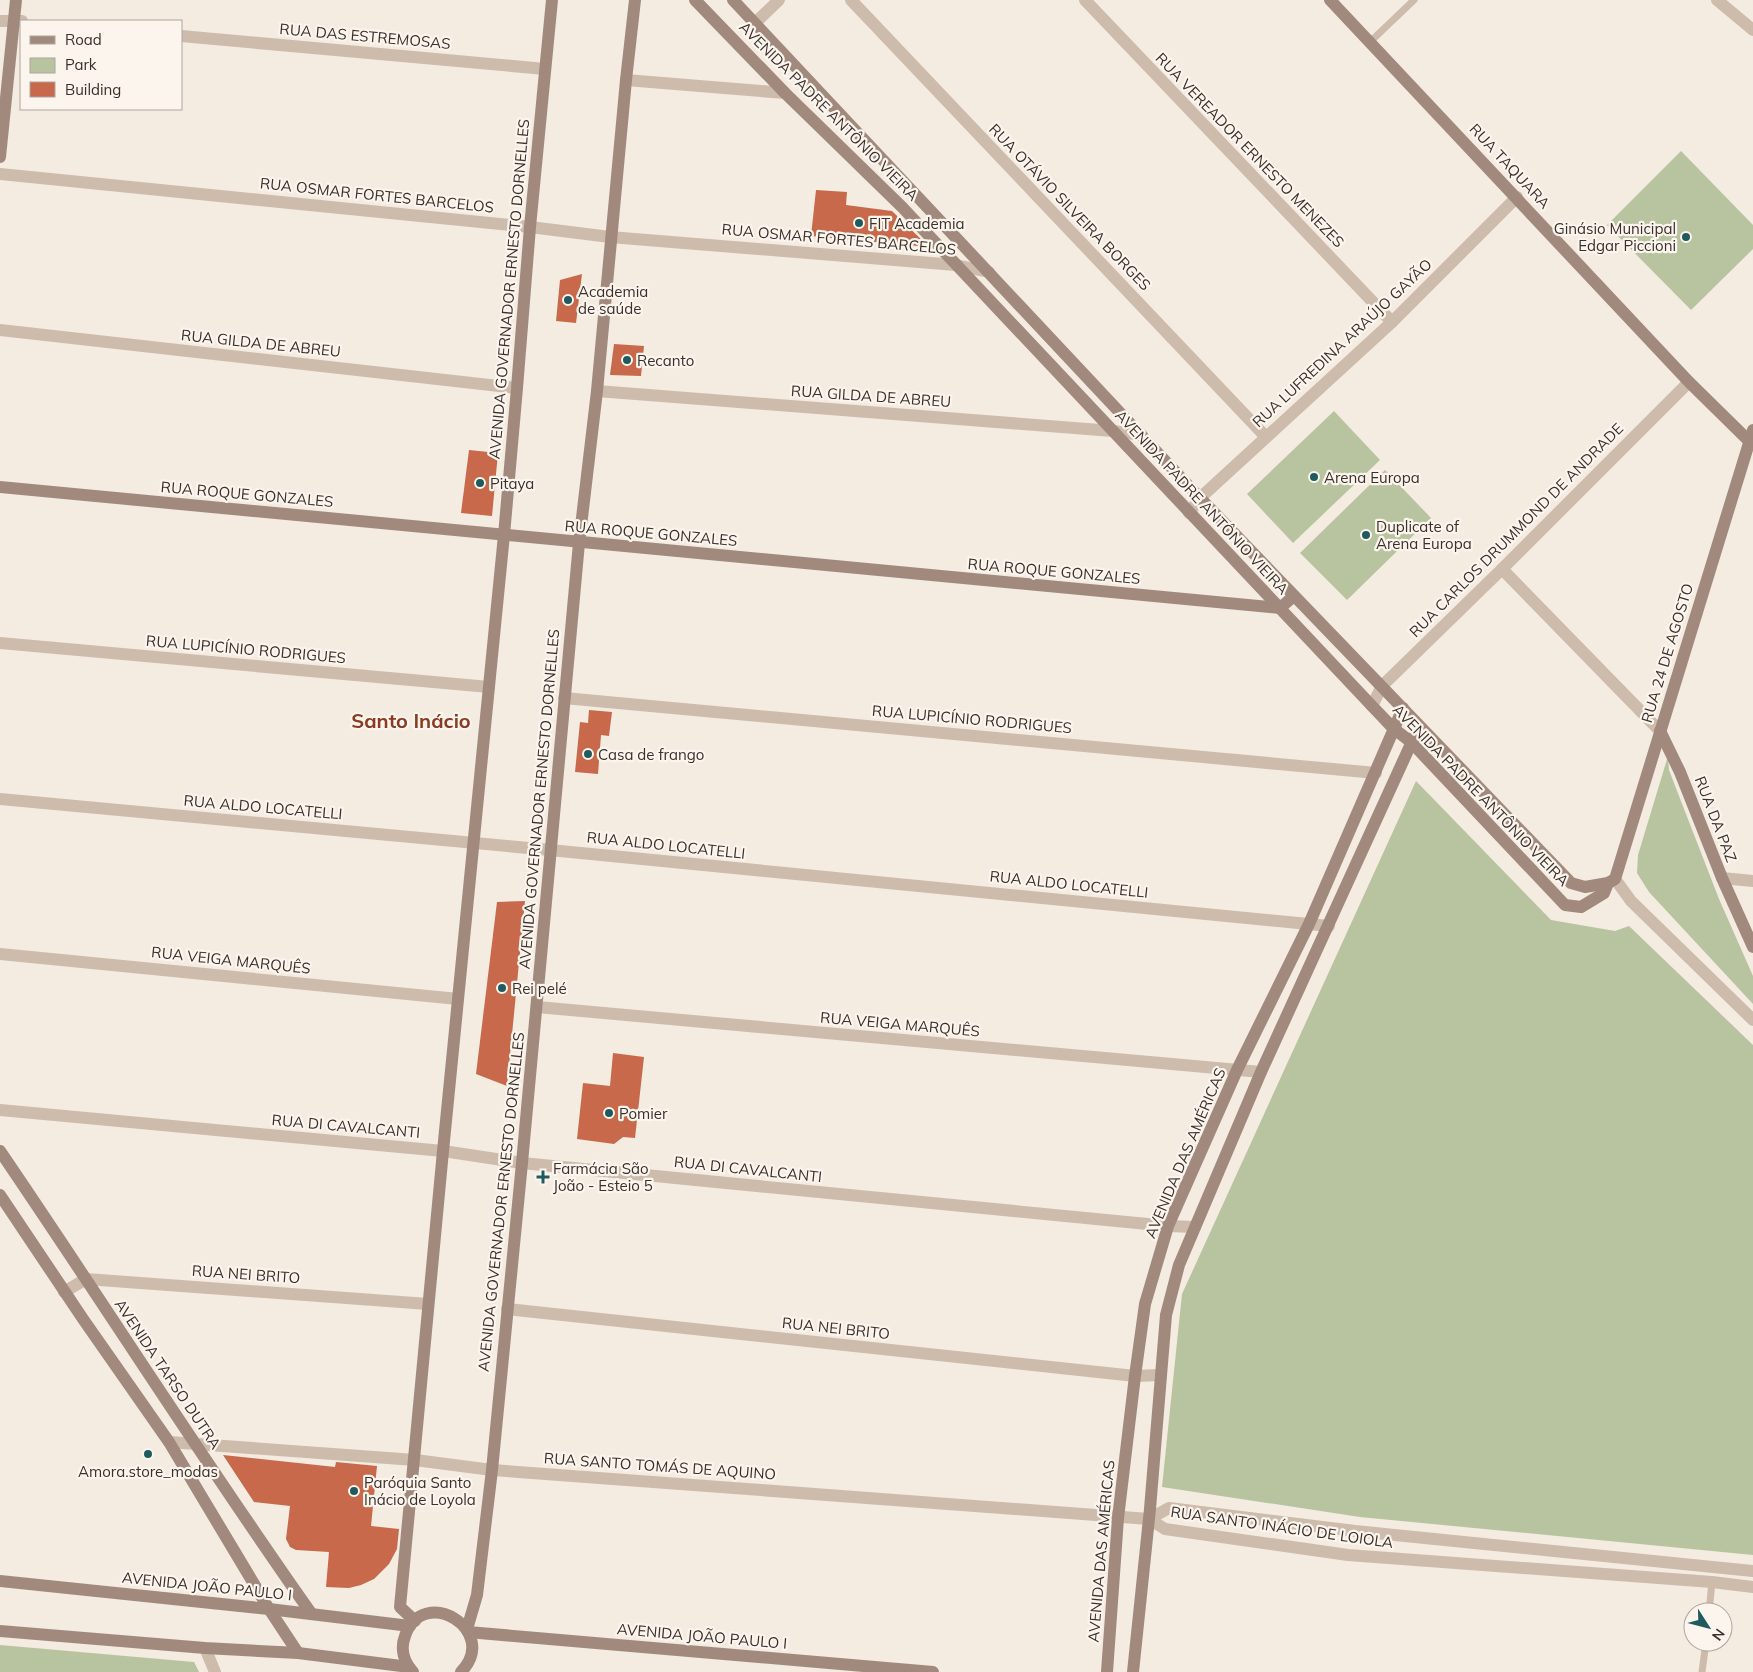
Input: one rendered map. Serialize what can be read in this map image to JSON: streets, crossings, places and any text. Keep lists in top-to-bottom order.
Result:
{
  "streets": {
    "main road": [
      "AVENIDA PADRE ANTÔNIO VIEIRA",
      "RUA TAQUARA",
      "AVENIDA GOVERNADOR ERNESTO DORNELLES",
      "RUA ROQUE GONZALES",
      "RUA 24 DE AGOSTO",
      "RUA DA PAZ",
      "AVENIDA DAS AMÉRICAS",
      "AVENIDA TARSO DUTRA",
      "AVENIDA JOÃO PAULO I"
    ],
    "street": [
      "RUA DAS ESTREMOSAS",
      "RUA VEREADOR ERNESTO MENEZES",
      "RUA OSMAR FORTES BARCELOS",
      "RUA OTÁVIO SILVEIRA BORGES",
      "RUA GILDA DE ABREU",
      "RUA LUFREDINA ARAÚJO GAYÃO",
      "RUA CARLOS DRUMMOND DE ANDRADE",
      "RUA LUPICÍNIO RODRIGUES",
      "RUA ALDO LOCATELLI",
      "RUA VEIGA MARQUÊS",
      "RUA DI CAVALCANTI",
      "RUA NEI BRITO",
      "RUA SANTO TOMÁS DE AQUINO",
      "RUA SANTO INÁCIO DE LOIOLA"
    ]
  },
  "crossings": [
    ["RUA DAS ESTREMOSAS", "AVENIDA GOVERNADOR ERNESTO DORNELLES"],
    ["AVENIDA PADRE ANTÔNIO VIEIRA", "RUA OSMAR FORTES BARCELOS"],
    ["AVENIDA PADRE ANTÔNIO VIEIRA", "RUA GILDA DE ABREU"],
    ["AVENIDA PADRE ANTÔNIO VIEIRA", "RUA LUFREDINA ARAÚJO GAYÃO"],
    ["AVENIDA PADRE ANTÔNIO VIEIRA", "RUA ROQUE GONZALES"],
    ["AVENIDA PADRE ANTÔNIO VIEIRA", "RUA CARLOS DRUMMOND DE ANDRADE"],
    ["AVENIDA PADRE ANTÔNIO VIEIRA", "RUA 24 DE AGOSTO"],
    ["AVENIDA PADRE ANTÔNIO VIEIRA", "AVENIDA DAS AMÉRICAS"],
    ["RUA VEREADOR ERNESTO MENEZES", "RUA LUFREDINA ARAÚJO GAYÃO"],
    ["RUA TAQUARA", "RUA LUFREDINA ARAÚJO GAYÃO"],
    ["RUA TAQUARA", "RUA CARLOS DRUMMOND DE ANDRADE"],
    ["RUA TAQUARA", "RUA 24 DE AGOSTO"],
    ["RUA OSMAR FORTES BARCELOS", "AVENIDA GOVERNADOR ERNESTO DORNELLES"],
    ["RUA OTÁVIO SILVEIRA BORGES", "RUA LUFREDINA ARAÚJO GAYÃO"],
    ["AVENIDA GOVERNADOR ERNESTO DORNELLES", "RUA GILDA DE ABREU"],
    ["AVENIDA GOVERNADOR ERNESTO DORNELLES", "RUA ROQUE GONZALES"],
    ["AVENIDA GOVERNADOR ERNESTO DORNELLES", "RUA LUPICÍNIO RODRIGUES"],
    ["AVENIDA GOVERNADOR ERNESTO DORNELLES", "RUA ALDO LOCATELLI"],
    ["AVENIDA GOVERNADOR ERNESTO DORNELLES", "RUA VEIGA MARQUÊS"],
    ["AVENIDA GOVERNADOR ERNESTO DORNELLES", "RUA DI CAVALCANTI"],
    ["AVENIDA GOVERNADOR ERNESTO DORNELLES", "RUA NEI BRITO"],
    ["AVENIDA GOVERNADOR ERNESTO DORNELLES", "RUA SANTO TOMÁS DE AQUINO"],
    ["AVENIDA GOVERNADOR ERNESTO DORNELLES", "AVENIDA JOÃO PAULO I"],
    ["RUA LUPICÍNIO RODRIGUES", "AVENIDA DAS AMÉRICAS"],
    ["RUA 24 DE AGOSTO", "RUA DA PAZ"],
    ["RUA ALDO LOCATELLI", "AVENIDA DAS AMÉRICAS"],
    ["RUA VEIGA MARQUÊS", "AVENIDA DAS AMÉRICAS"],
    ["RUA DI CAVALCANTI", "AVENIDA DAS AMÉRICAS"],
    ["AVENIDA DAS AMÉRICAS", "RUA NEI BRITO"],
    ["AVENIDA DAS AMÉRICAS", "RUA SANTO TOMÁS DE AQUINO"],
    ["RUA NEI BRITO", "AVENIDA TARSO DUTRA"],
    ["AVENIDA TARSO DUTRA", "RUA SANTO TOMÁS DE AQUINO"],
    ["AVENIDA TARSO DUTRA", "AVENIDA JOÃO PAULO I"],
    ["RUA SANTO TOMÁS DE AQUINO", "RUA SANTO INÁCIO DE LOIOLA"]
  ],
  "districts": ["Santo Inácio"],
  "places": {
    "other": [
      "FIT Academia",
      "Ginásio Municipal Edgar Piccioni",
      "Academia de saúde",
      "Recanto",
      "Arena Europa",
      "Pitaya",
      "Duplicate of Arena Europa",
      "Casa de frango",
      "Rei pelé",
      "Pomier",
      "Amora.store_modas",
      "Paróquia Santo Inácio de Loyola"
    ],
    "health": ["Farmácia São João - Esteio 5"]
  },
  "legend": ["Road", "Park", "Building"],
  "north": "bottom right"
}
